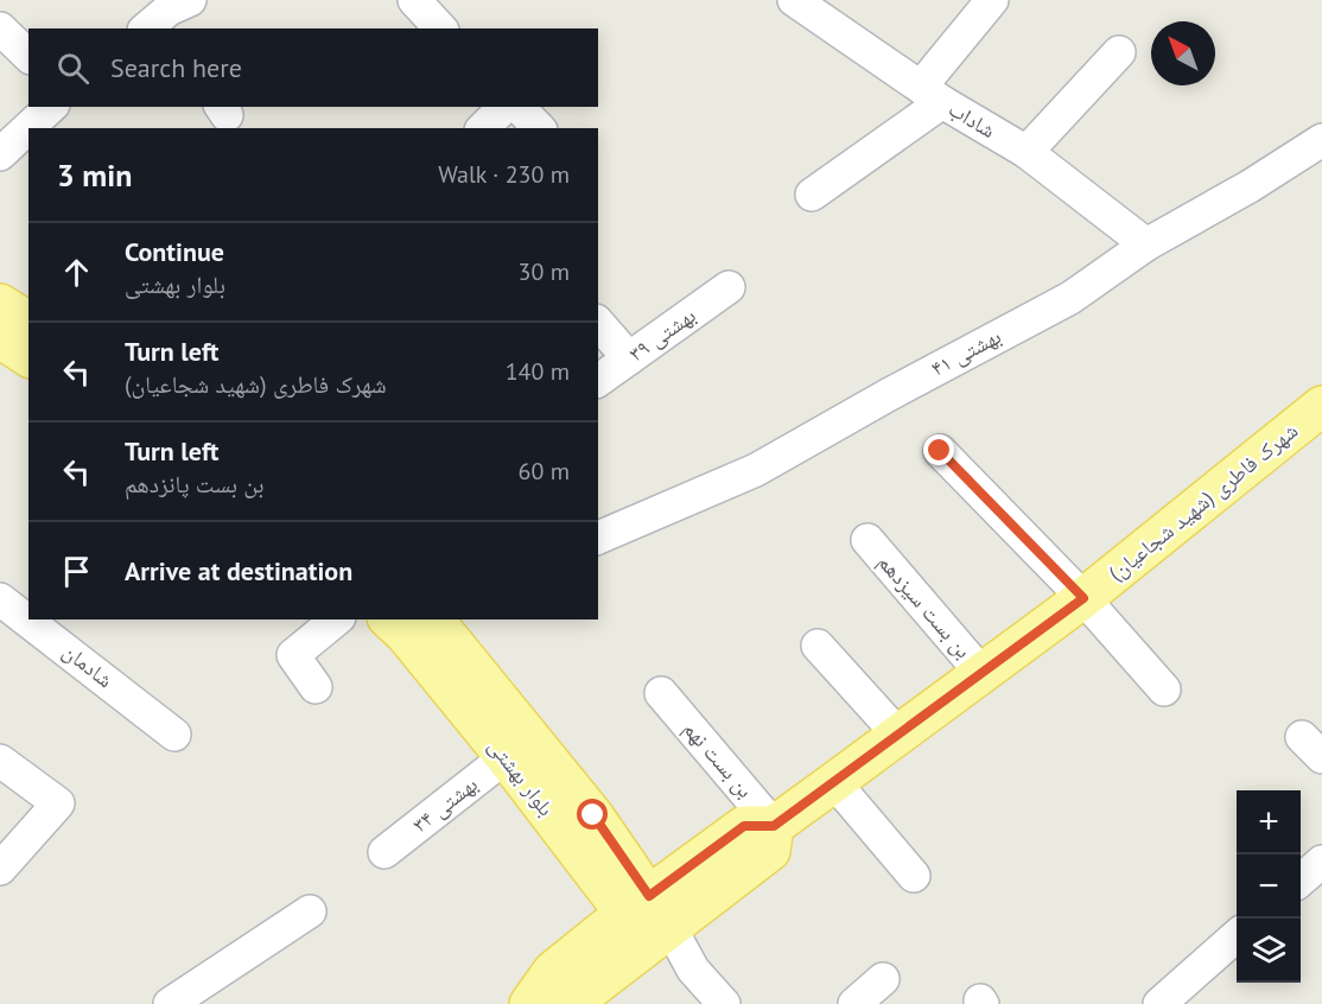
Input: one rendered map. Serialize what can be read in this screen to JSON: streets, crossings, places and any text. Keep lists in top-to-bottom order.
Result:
{
  "streets": {
    "main road": ["شهرک فاطری (شهید شجاعیان)", "بلوار بهشتی"],
    "street": [
      "شاداب",
      "بهشتی ۳۹",
      "بهشتی ۴۱",
      "بن بست سیزدهم",
      "شادمان",
      "بن بست نهم",
      "بهشتی ۳۴"
    ]
  },
  "crossings": [
    ["شاداب", "بهشتی ۴۱"],
    ["شهرک فاطری (شهید شجاعیان)", "بن بست سیزدهم"],
    ["شهرک فاطری (شهید شجاعیان)", "بن بست نهم"],
    ["بلوار بهشتی", "بهشتی ۳۴"]
  ],
  "north": "top left",
  "page": {
    "search": "Search here",
    "heading": ["3 min", "Walk · 230 m"],
    "list": [
      ["Continue", "بلوار بهشتی", "30 m"],
      ["Turn left", "شهرک فاطری (شهید شجاعیان)", "140 m"],
      ["Turn left", "بن بست پانزدهم", "60 m"],
      "Arrive at destination"
    ],
    "map_buttons": ["+", "−"]
  }
}
